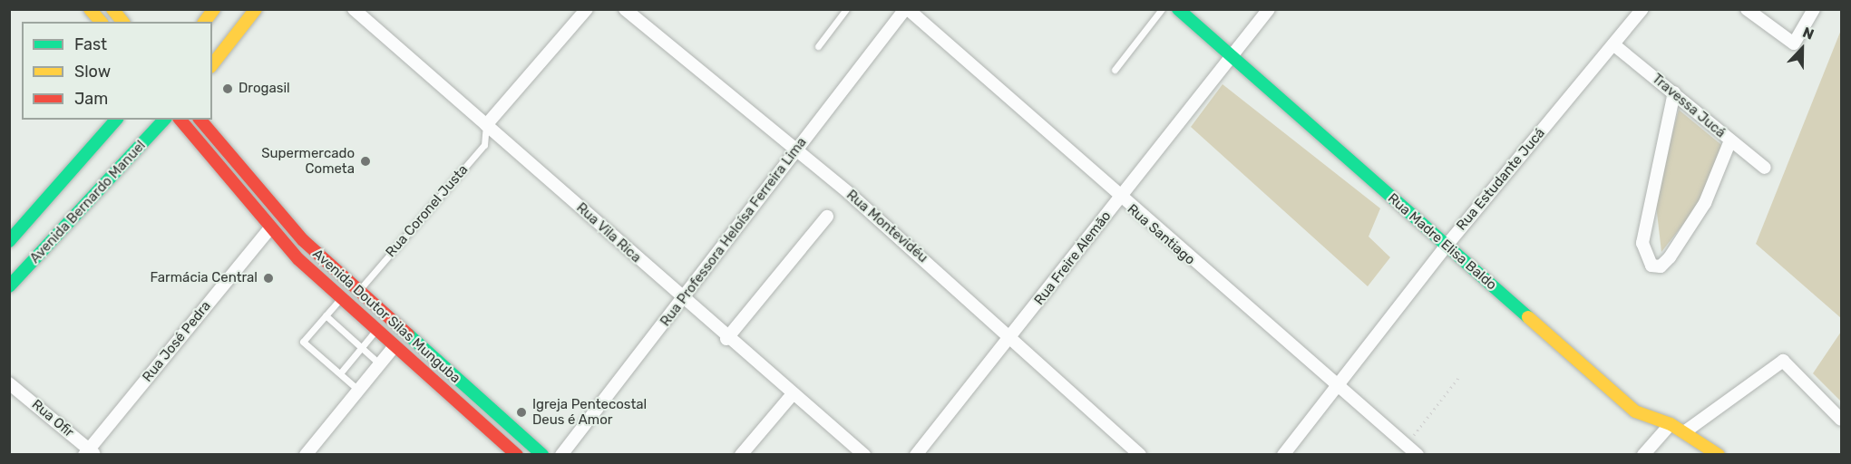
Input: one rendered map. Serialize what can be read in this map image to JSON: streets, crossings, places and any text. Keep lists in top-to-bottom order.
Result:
{
  "streets": {
    "main road": ["Avenida Bernardo Manuel", "Rua Madre Elisa Baldo", "Avenida Doutor Silas Munguba"],
    "street": [
      "Travessa Jucá",
      "Rua Estudante Jucá",
      "Rua Montevidéu",
      "Rua Professora Heloísa Ferreira Lima",
      "Rua Vila Rica",
      "Rua Santiago",
      "Rua Freire Alemão",
      "Rua José Pedra",
      "Rua Ofir"
    ],
    "lane": ["Rua Coronel Justa"]
  },
  "crossings": [
    ["Travessa Jucá", "Rua Estudante Jucá"],
    ["Rua Estudante Jucá", "Rua Santiago"],
    ["Rua Estudante Jucá", "Rua Madre Elisa Baldo"],
    ["Rua Coronel Justa", "Rua Vila Rica"],
    ["Rua Coronel Justa", "Avenida Doutor Silas Munguba"],
    ["Rua Montevidéu", "Rua Professora Heloísa Ferreira Lima"],
    ["Rua Montevidéu", "Rua Freire Alemão"],
    ["Rua Professora Heloísa Ferreira Lima", "Rua Vila Rica"],
    ["Rua Professora Heloísa Ferreira Lima", "Rua Santiago"],
    ["Rua Santiago", "Rua Freire Alemão"],
    ["Rua Madre Elisa Baldo", "Rua Freire Alemão"],
    ["Avenida Doutor Silas Munguba", "Rua José Pedra"],
    ["Rua José Pedra", "Rua Ofir"]
  ],
  "places": [
    "Drogasil",
    "Supermercado Cometa",
    "Farmácia Central",
    "Igreja Pentecostal Deus é Amor"
  ],
  "legend": ["Fast", "Slow", "Jam"],
  "north": "top"
}
